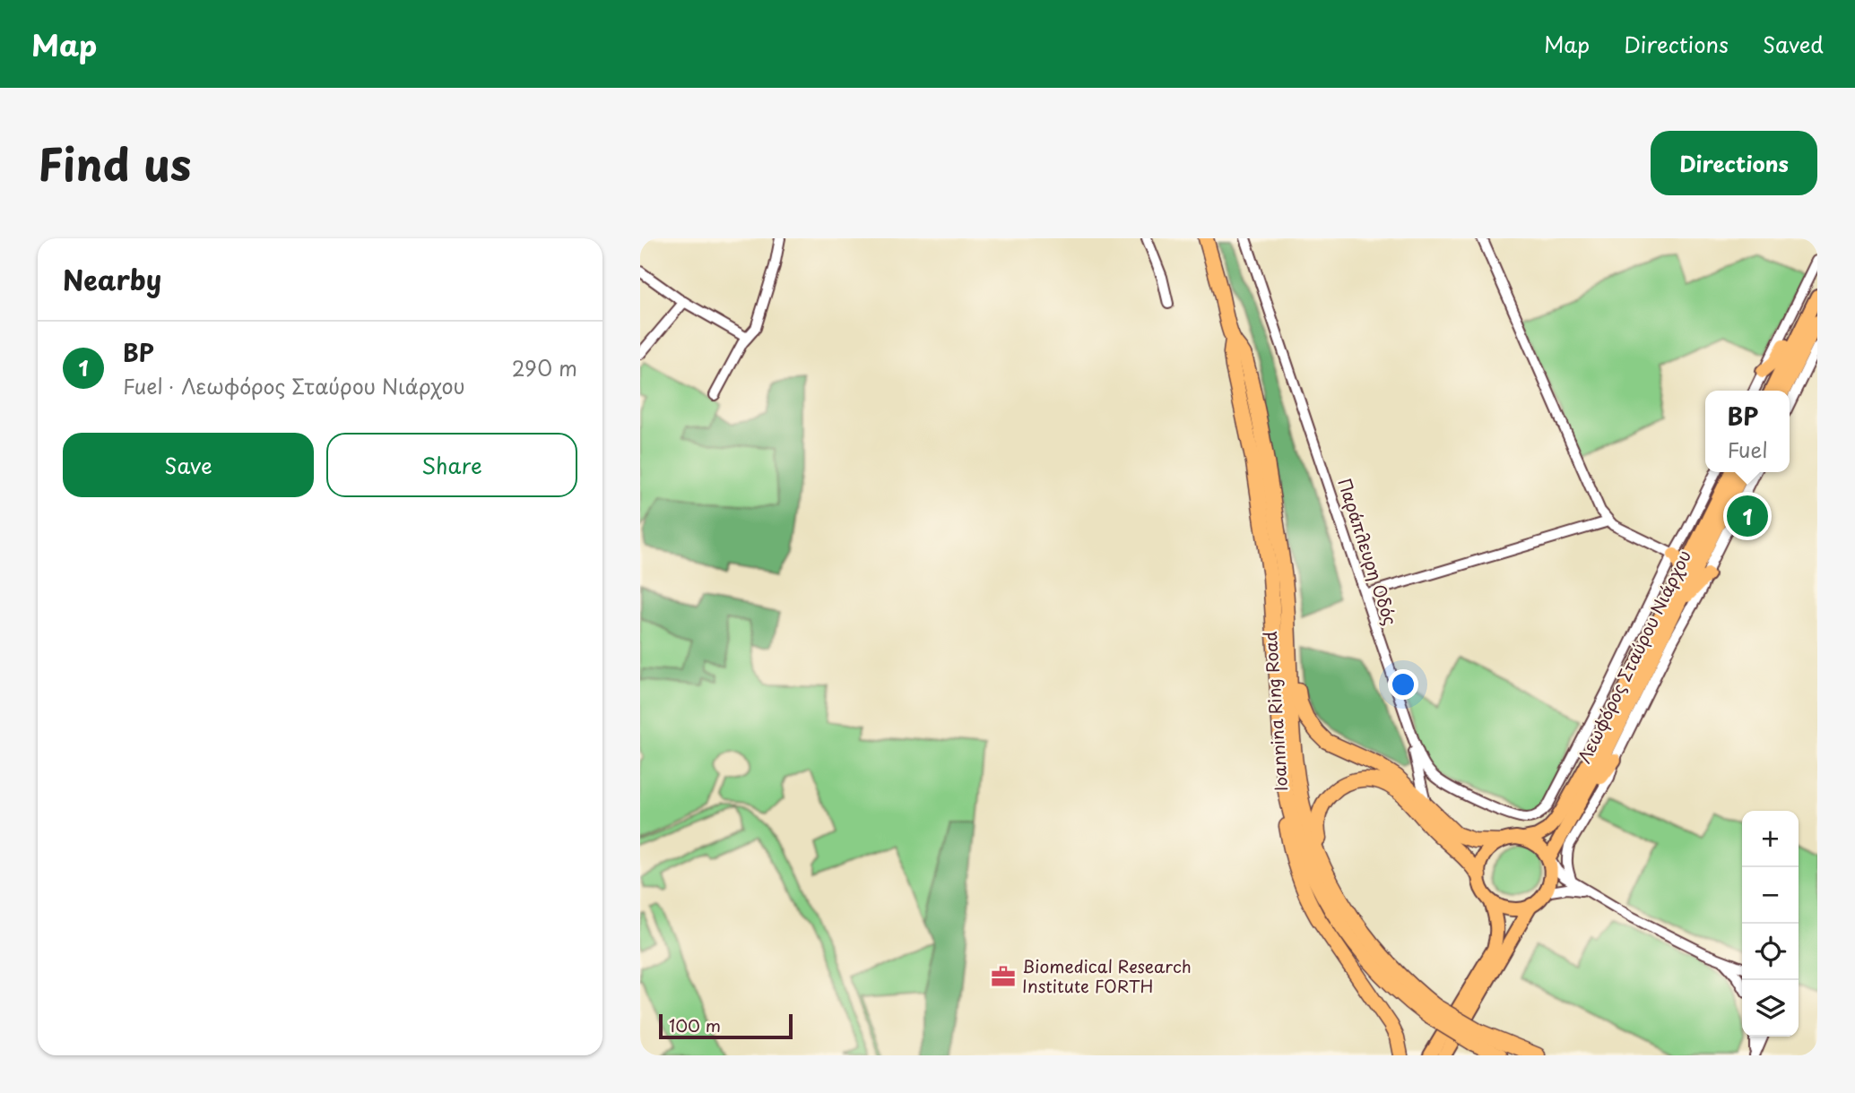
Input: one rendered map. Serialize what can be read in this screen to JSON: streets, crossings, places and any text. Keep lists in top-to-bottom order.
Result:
{
  "streets": {
    "highway": ["Ioannina Ring Road"],
    "main road": ["Λεωφόρος Σταύρου Νιάρχου"],
    "street": ["Παράπλευρη Οδός"]
  },
  "places": {
    "office": ["Biomedical Research Institute FORTH"]
  },
  "scale_bar": "100 m",
  "page": {
    "header": "Map",
    "nav": ["Map", "Directions", "Saved"],
    "title": "Find us",
    "buttons": [
      "Directions",
      ["Save", "Share"]
    ],
    "heading": "Nearby",
    "list": [
      {
        "mark": "1",
        "name": "BP",
        "note": "Fuel · Λεωφόρος Σταύρου Νιάρχου",
        "value": "290 m"
      }
    ],
    "popup": ["BP", "Fuel"],
    "pins": "1",
    "map_buttons": ["+", "−"],
    "scale": "100 m"
  }
}
